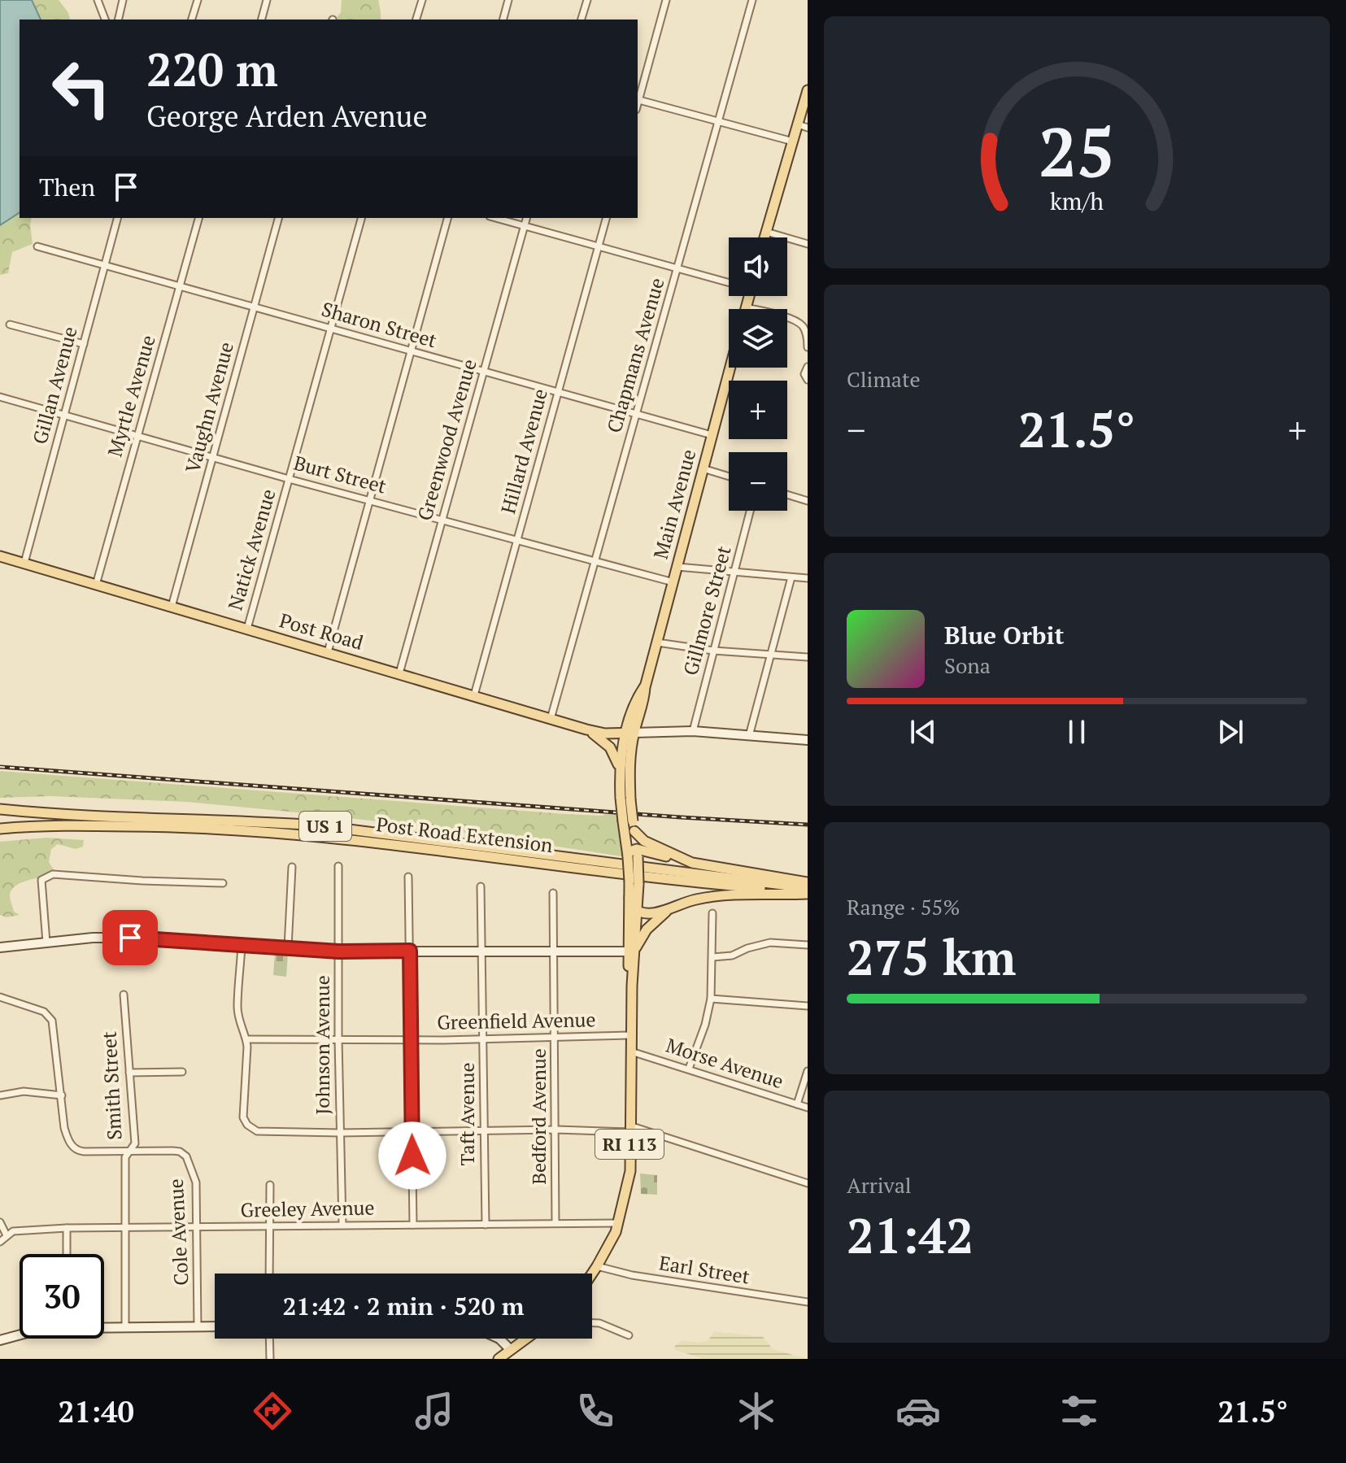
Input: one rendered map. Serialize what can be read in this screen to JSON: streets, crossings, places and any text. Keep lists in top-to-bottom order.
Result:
{
  "streets": {
    "main road": [
      "Main Avenue",
      "Post Road",
      "US 1",
      "Post Road Extension",
      "RI 113"
    ],
    "street": [
      "Sharon Street",
      "Chapmans Avenue",
      "Gillan Avenue",
      "Myrtle Avenue",
      "Vaughn Avenue",
      "Greenwood Avenue",
      "Hillard Avenue",
      "Burt Street",
      "Natick Avenue",
      "Gillmore Street",
      "Greenfield Avenue",
      "Johnson Avenue",
      "Morse Avenue",
      "Smith Street",
      "Taft Avenue",
      "Bedford Avenue",
      "Greeley Avenue",
      "Cole Avenue",
      "Earl Street"
    ]
  },
  "crossings": [
    ["Sharon Street", "Chapmans Avenue"],
    ["Sharon Street", "Gillan Avenue"],
    ["Sharon Street", "Myrtle Avenue"],
    ["Sharon Street", "Vaughn Avenue"],
    ["Sharon Street", "Greenwood Avenue"],
    ["Sharon Street", "Hillard Avenue"],
    ["Sharon Street", "Main Avenue"],
    ["Sharon Street", "Natick Avenue"],
    ["Chapmans Avenue", "Burt Street"],
    ["Chapmans Avenue", "Post Road"],
    ["Gillan Avenue", "Burt Street"],
    ["Gillan Avenue", "Post Road"],
    ["Myrtle Avenue", "Burt Street"],
    ["Myrtle Avenue", "Post Road"],
    ["Vaughn Avenue", "Burt Street"],
    ["Vaughn Avenue", "Post Road"],
    ["Greenwood Avenue", "Burt Street"],
    ["Greenwood Avenue", "Post Road"],
    ["Hillard Avenue", "Burt Street"],
    ["Hillard Avenue", "Post Road"],
    ["Burt Street", "Main Avenue"],
    ["Burt Street", "Natick Avenue"],
    ["Main Avenue", "Post Road"],
    ["Main Avenue", "Greenfield Avenue"],
    ["Main Avenue", "Morse Avenue"],
    ["Main Avenue", "Greeley Avenue"],
    ["Main Avenue", "Earl Street"],
    ["Natick Avenue", "Post Road"],
    ["US 1", "Post Road Extension"],
    ["Greenfield Avenue", "Johnson Avenue"],
    ["Greenfield Avenue", "Taft Avenue"],
    ["Greenfield Avenue", "Bedford Avenue"],
    ["Johnson Avenue", "Greeley Avenue"],
    ["Smith Street", "Greeley Avenue"],
    ["Smith Street", "Cole Avenue"],
    ["Taft Avenue", "Greeley Avenue"],
    ["Bedford Avenue", "Greeley Avenue"],
    ["Greeley Avenue", "Cole Avenue"]
  ],
  "page": {
    "turn": ["220 m", "George Arden Avenue"],
    "then": "Then",
    "map_buttons": ["+", "−"],
    "tile": [
      "Climate",
      ["Range · 55%", "275 km"],
      ["Arrival", "21:42"]
    ],
    "heat": ["−", "21.5°", "+"],
    "song": ["Blue Orbit", "Sona"],
    "limit": "30",
    "trip": "21:42 · 2 min · 520 m",
    "tabs": ["21:40", "21.5°"],
    "gauge": ["25", "km/h"]
  }
}
